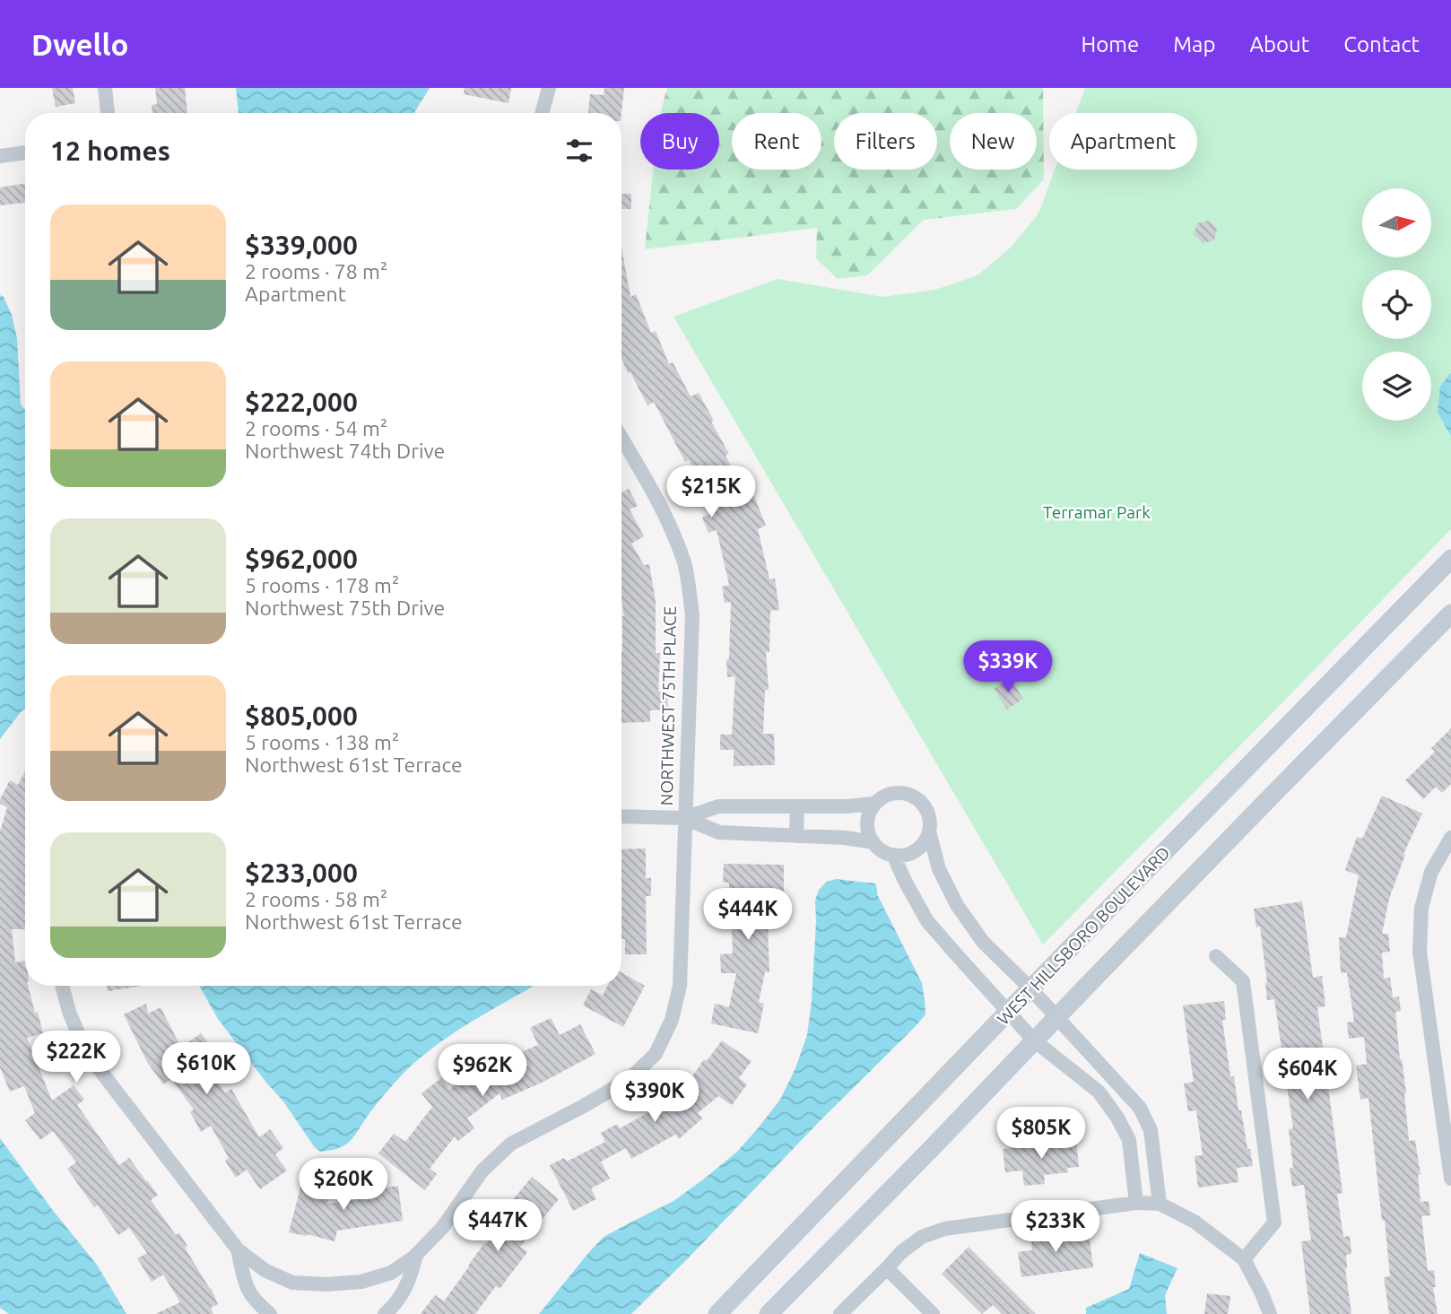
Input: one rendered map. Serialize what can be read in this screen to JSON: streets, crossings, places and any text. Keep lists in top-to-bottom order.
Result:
{
  "streets": {
    "street": ["NORTHWEST 75TH PLACE", "WEST HILLSBORO BOULEVARD"]
  },
  "parks": ["Terramar Park"],
  "north": "right",
  "page": {
    "header": "Dwello",
    "nav": [
      "Home",
      "Map",
      "About",
      "Contact"
    ],
    "chip": [
      "Buy",
      "Rent",
      "Filters",
      "New",
      "Apartment"
    ],
    "heading": "12 homes",
    "list": [
      {
        "name": "$339,000",
        "note": "2 rooms · 78 m² · Apartment"
      },
      {
        "name": "$222,000",
        "note": "2 rooms · 54 m² · Northwest 74th Drive"
      },
      {
        "name": "$962,000",
        "note": "5 rooms · 178 m² · Northwest 75th Drive"
      },
      {
        "name": "$805,000",
        "note": "5 rooms · 138 m² · Northwest 61st Terrace"
      },
      {
        "name": "$233,000",
        "note": "2 rooms · 58 m² · Northwest 61st Terrace"
      }
    ],
    "price": [
      "$215K",
      "$339K",
      "$444K",
      "$222K",
      "$610K",
      "$962K",
      "$604K",
      "$390K",
      "$805K",
      "$260K",
      "$447K",
      "$233K"
    ]
  }
}
